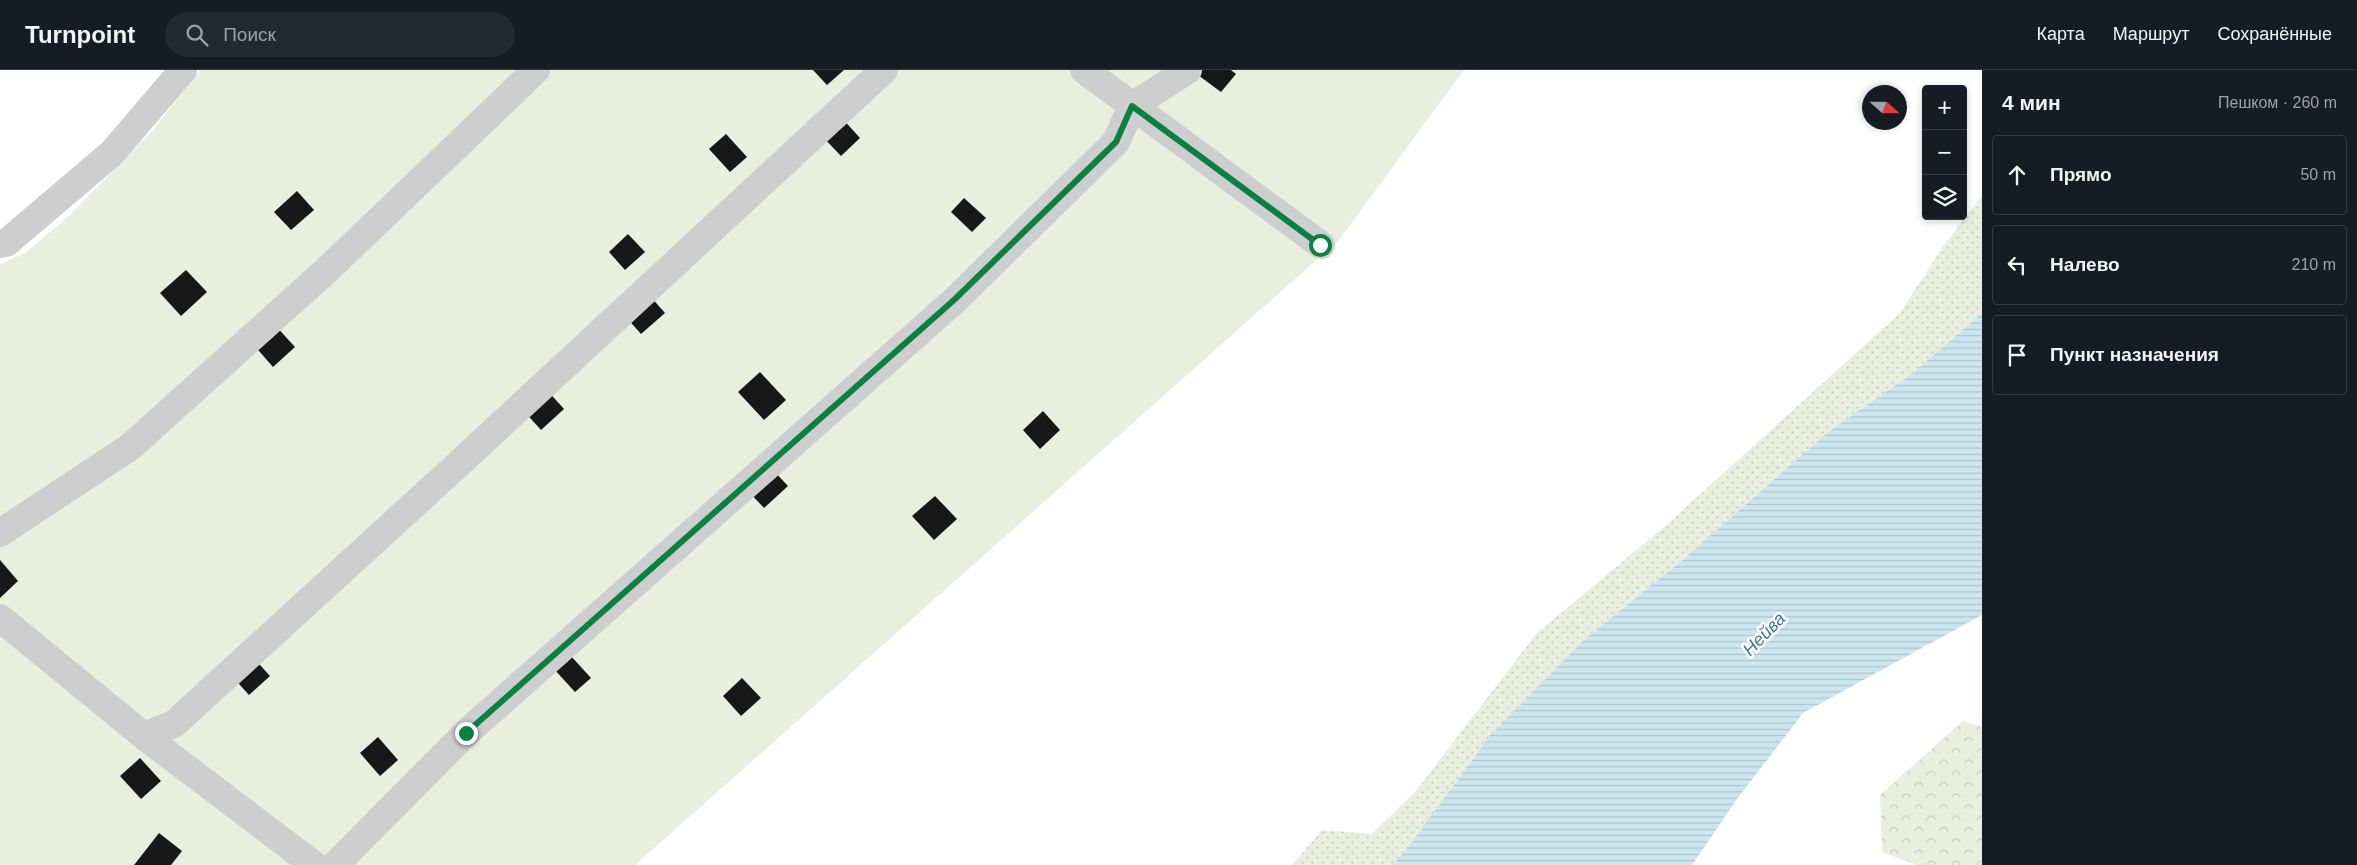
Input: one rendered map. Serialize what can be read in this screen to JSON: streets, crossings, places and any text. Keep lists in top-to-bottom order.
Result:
{
  "water": ["Нейва"],
  "north": "right",
  "page": {
    "header": "Turnpoint",
    "search": "Поиск",
    "nav": ["Карта", "Маршрут", "Сохранённые"],
    "heading": ["4 мин", "Пешком · 260 m"],
    "map_buttons": ["+", "−"],
    "list": [
      ["Прямо", "50 m"],
      ["Налево", "210 m"],
      "Пункт назначения"
    ]
  }
}
